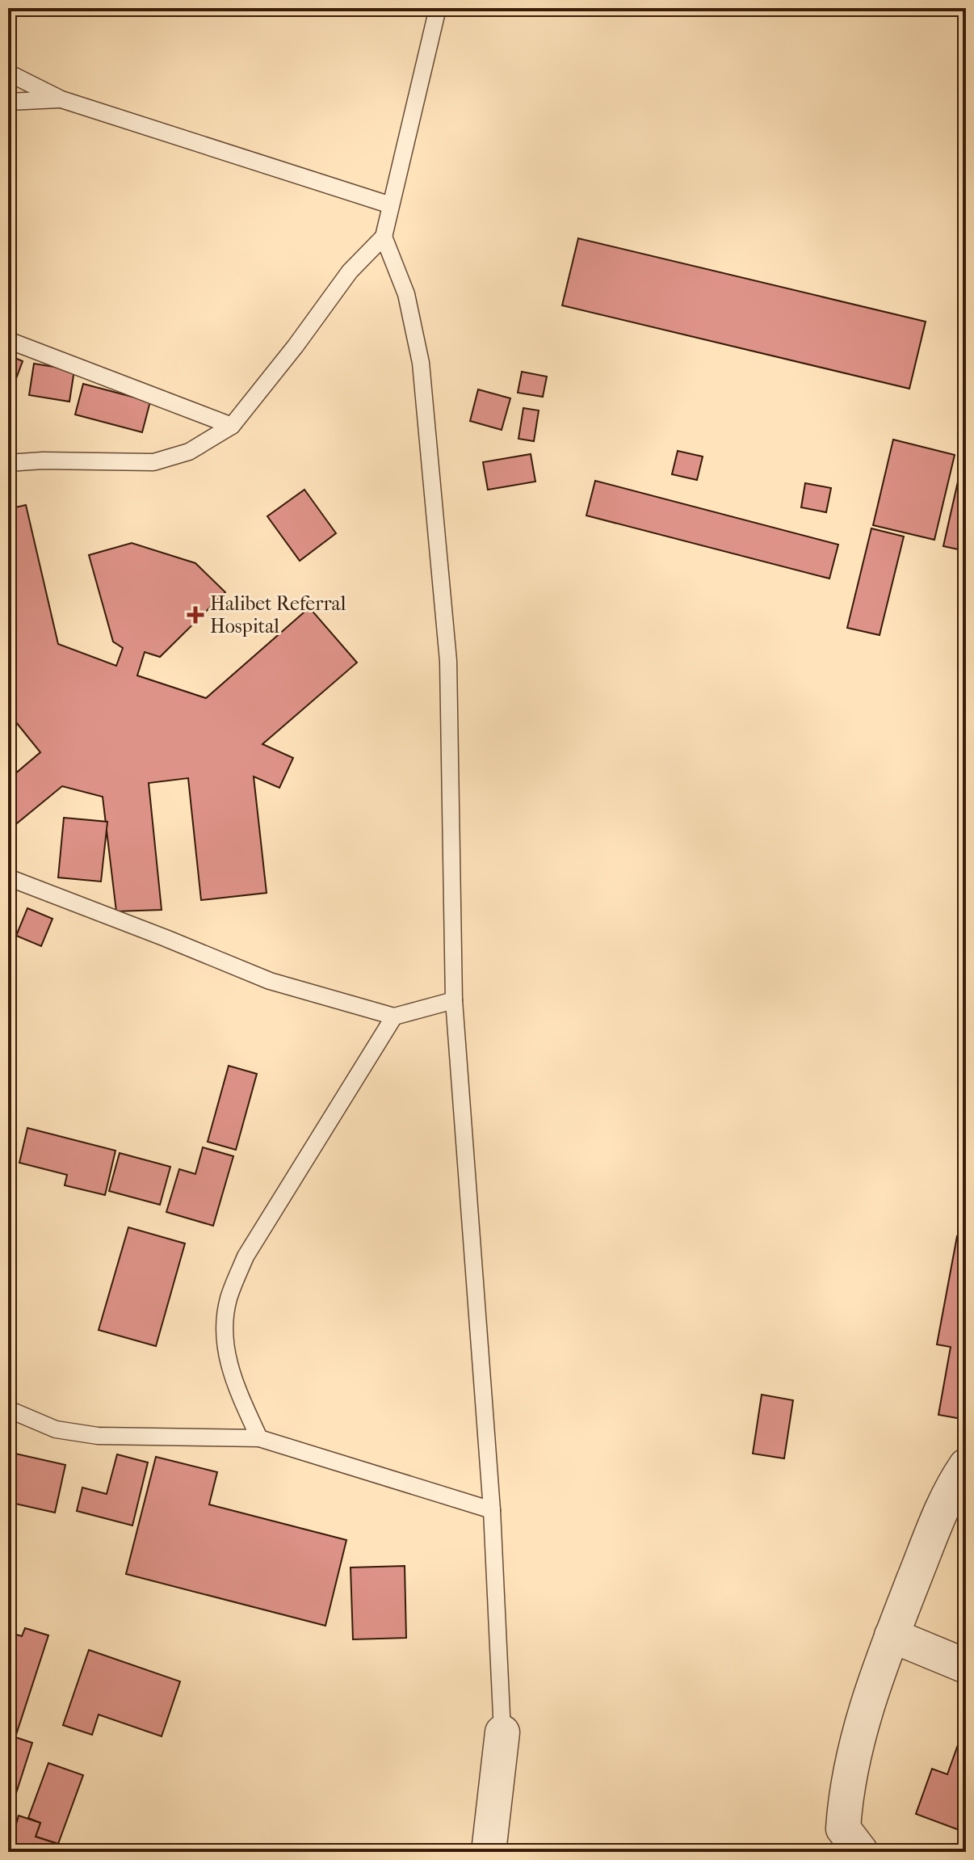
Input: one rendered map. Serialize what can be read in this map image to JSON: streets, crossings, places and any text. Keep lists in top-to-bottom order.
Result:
{
  "places": {
    "health": ["Halibet Referral Hospital"]
  }
}
